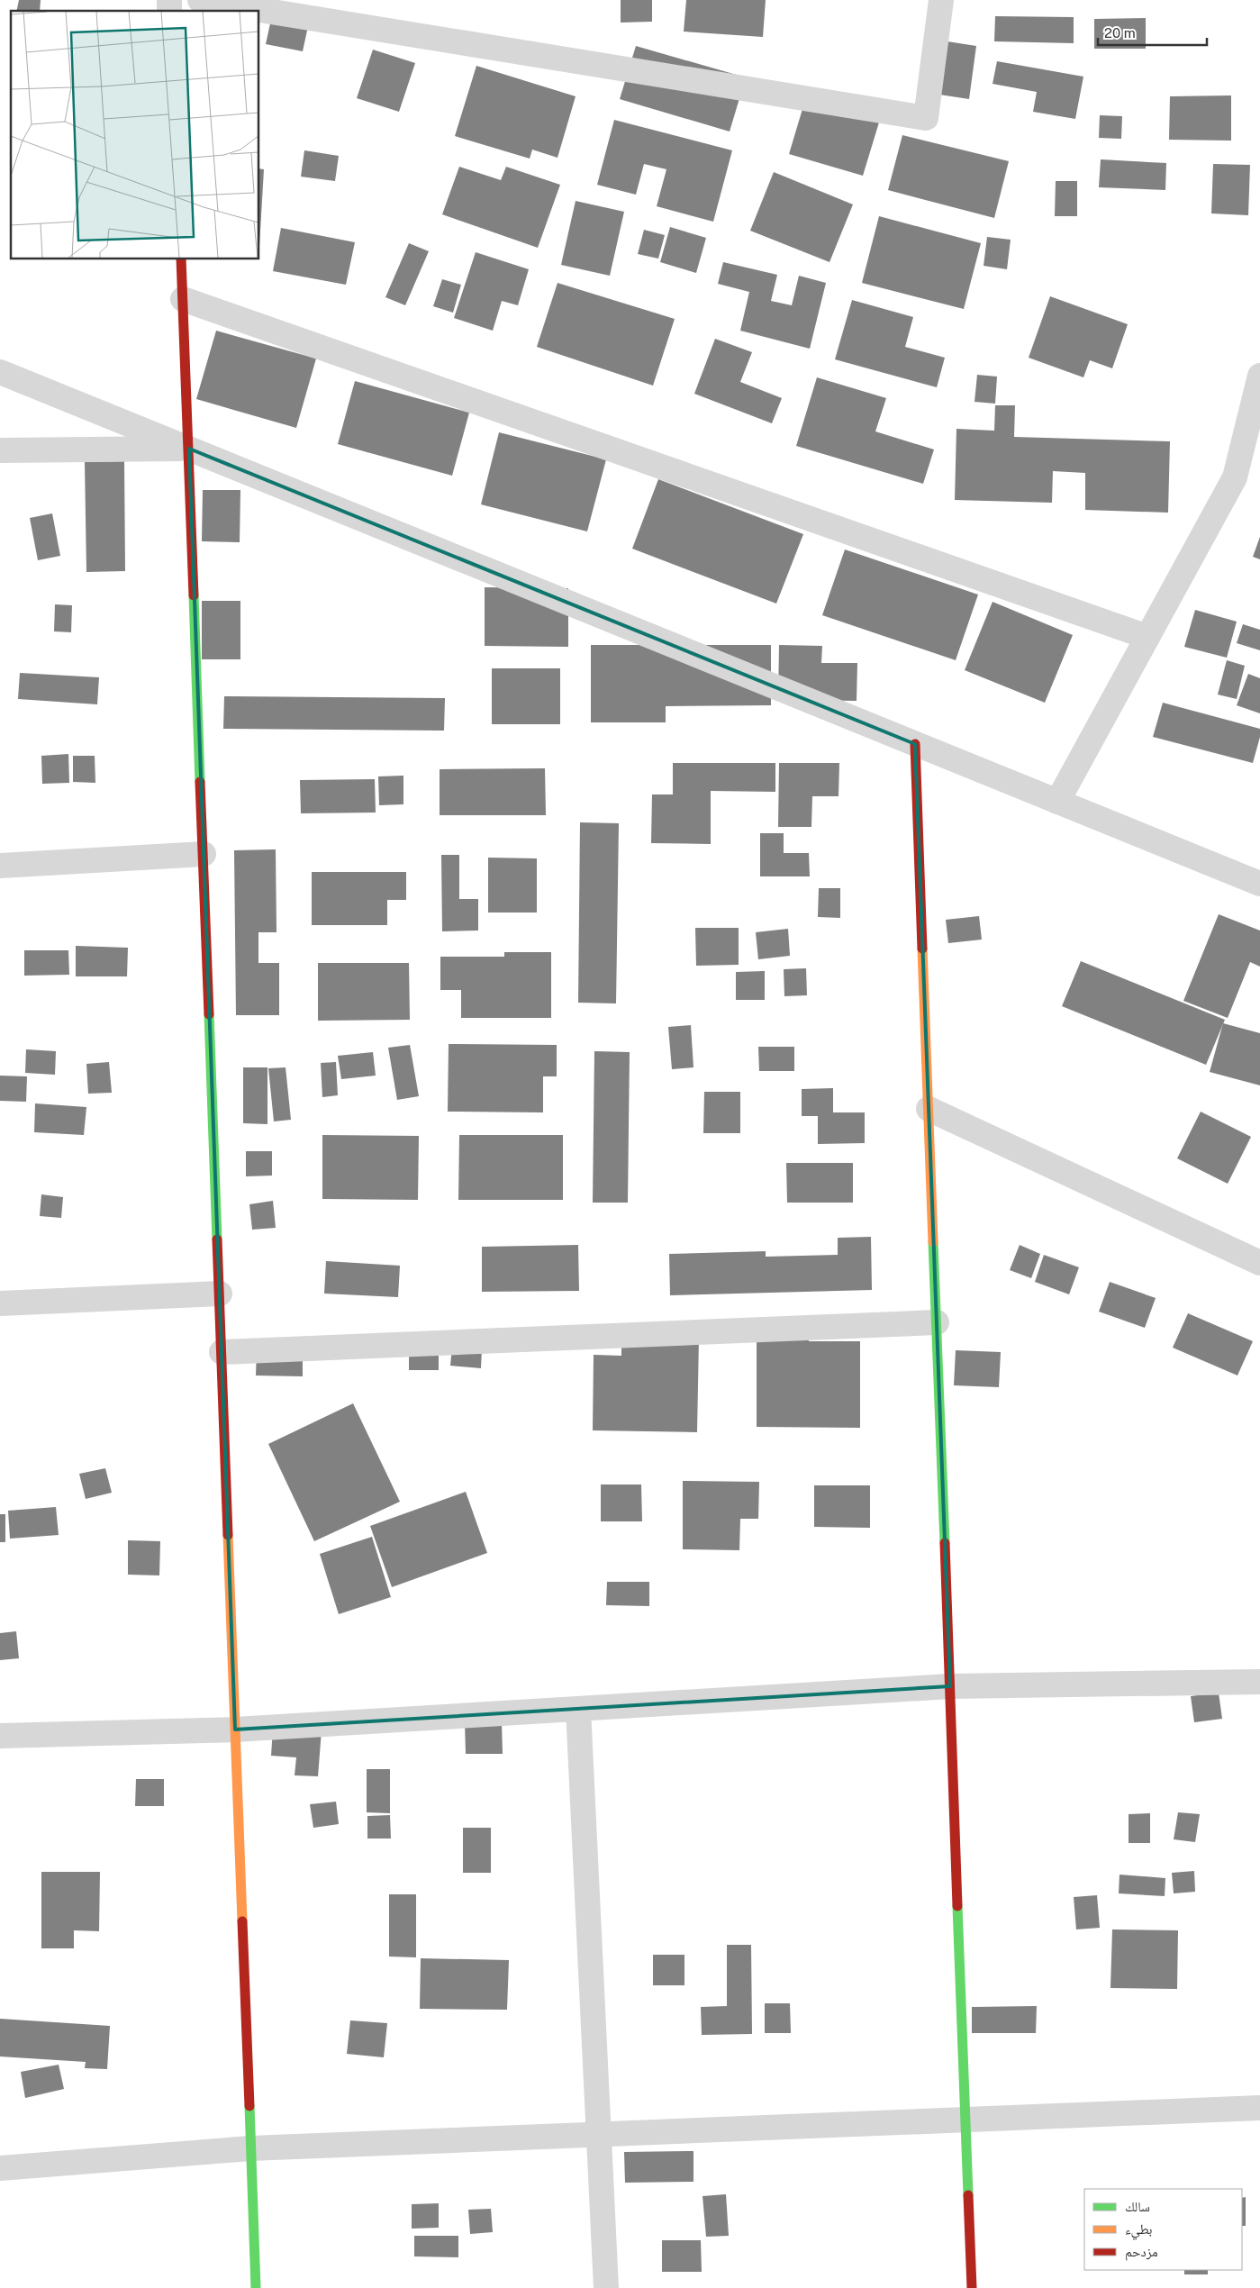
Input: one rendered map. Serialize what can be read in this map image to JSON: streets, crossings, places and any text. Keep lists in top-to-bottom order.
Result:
{
  "legend": ["سالك", "بطيء", "مزدحم"],
  "scale_bar": "20 m"
}
